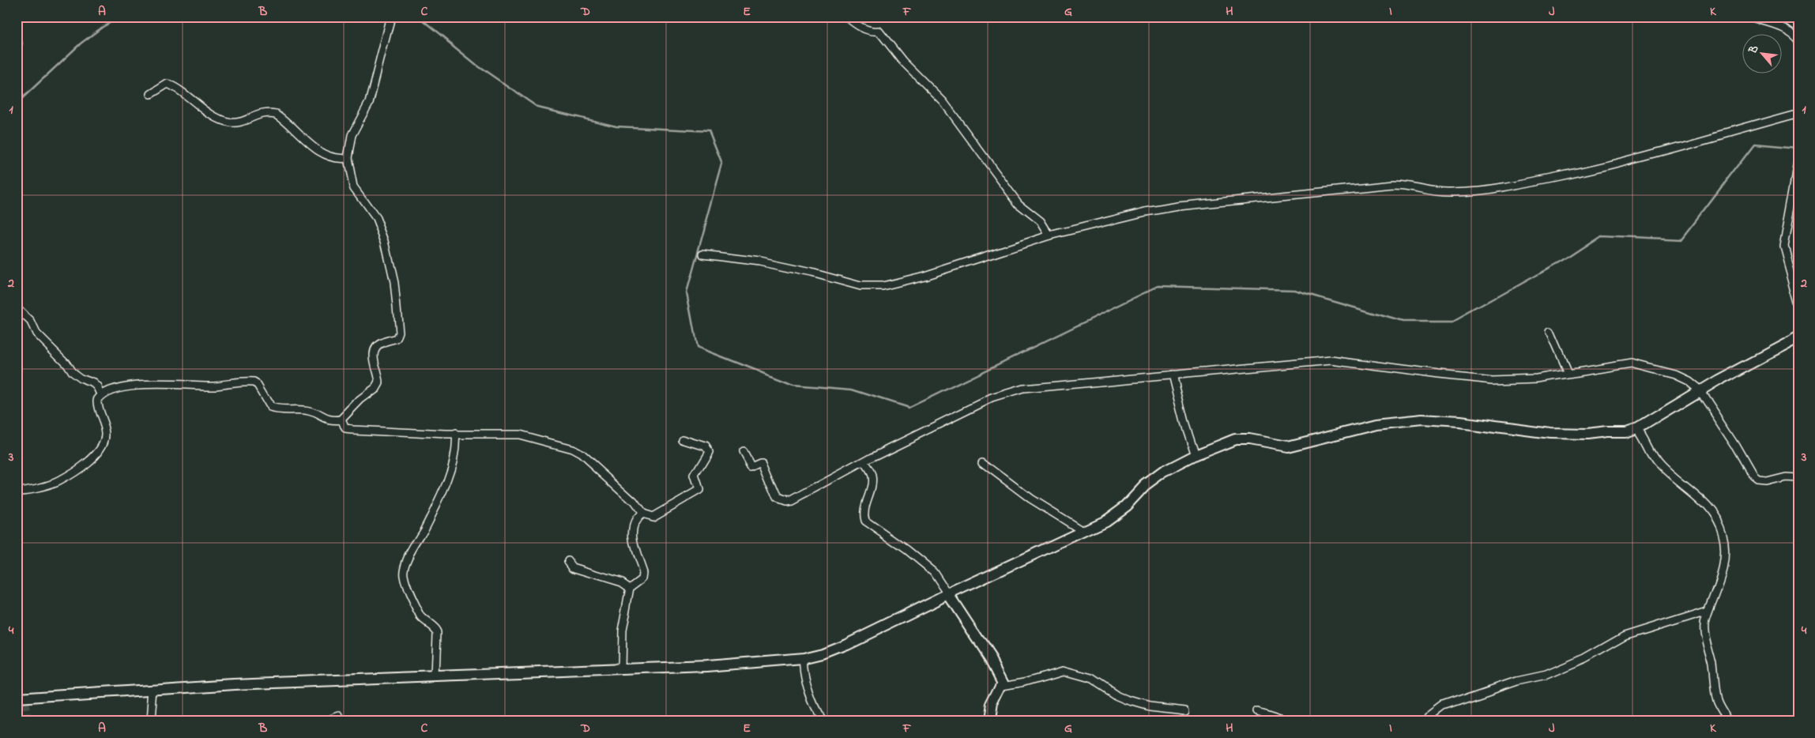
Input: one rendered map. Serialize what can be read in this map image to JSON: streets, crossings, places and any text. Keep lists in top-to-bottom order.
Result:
{
  "north": "top left",
  "grid": {
    "columns": [
      "A",
      "B",
      "C",
      "D",
      "E",
      "F",
      "G",
      "H",
      "I",
      "J",
      "K"
    ],
    "rows": [
      "1",
      "2",
      "3",
      "4"
    ]
  }
}
